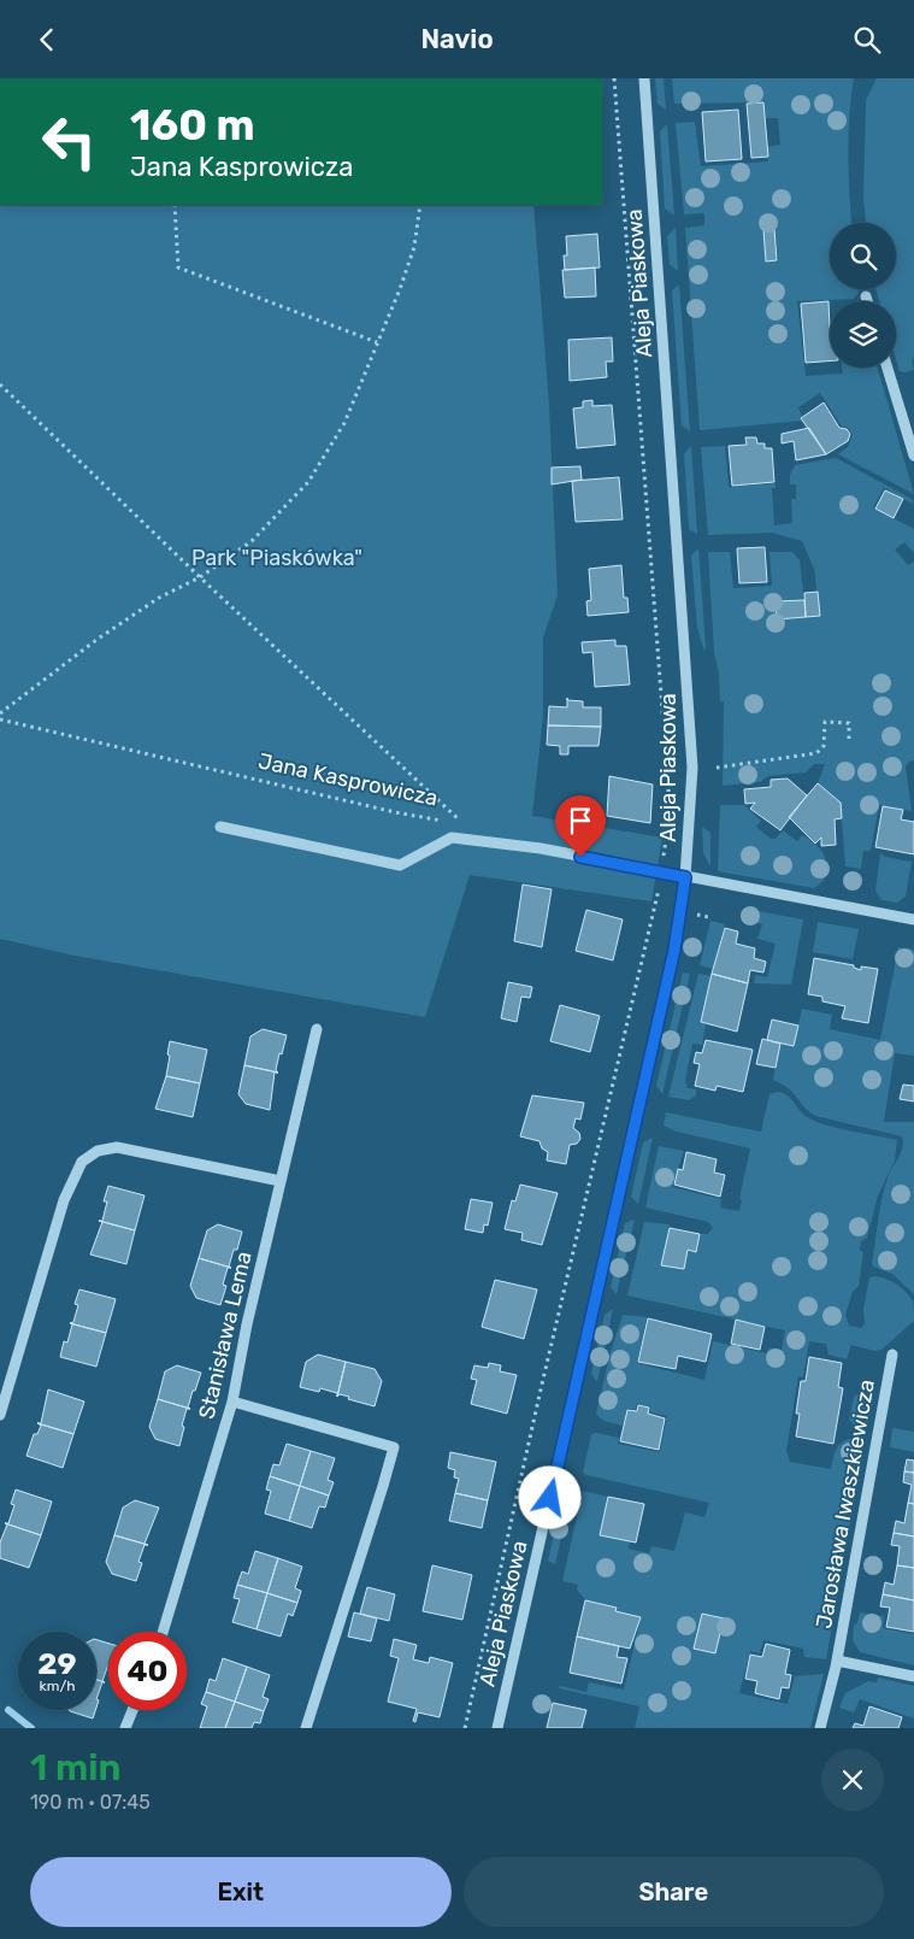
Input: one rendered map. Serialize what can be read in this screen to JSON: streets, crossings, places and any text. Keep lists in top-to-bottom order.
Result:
{
  "streets": {
    "street": ["Aleja Piaskowa", "Stanisława Lema", "Jarosława Iwaszkiewicza"],
    "path": ["Jana Kasprowicza"]
  },
  "parks": ["Park \"Piaskówka\""],
  "page": {
    "header": "Navio",
    "turn": ["160 m", "Jana Kasprowicza"],
    "speed": "29 km/h",
    "limit": "40",
    "heading": ["1 min", "190 m · 07:45"],
    "buttons": ["Exit", "Share"]
  }
}
